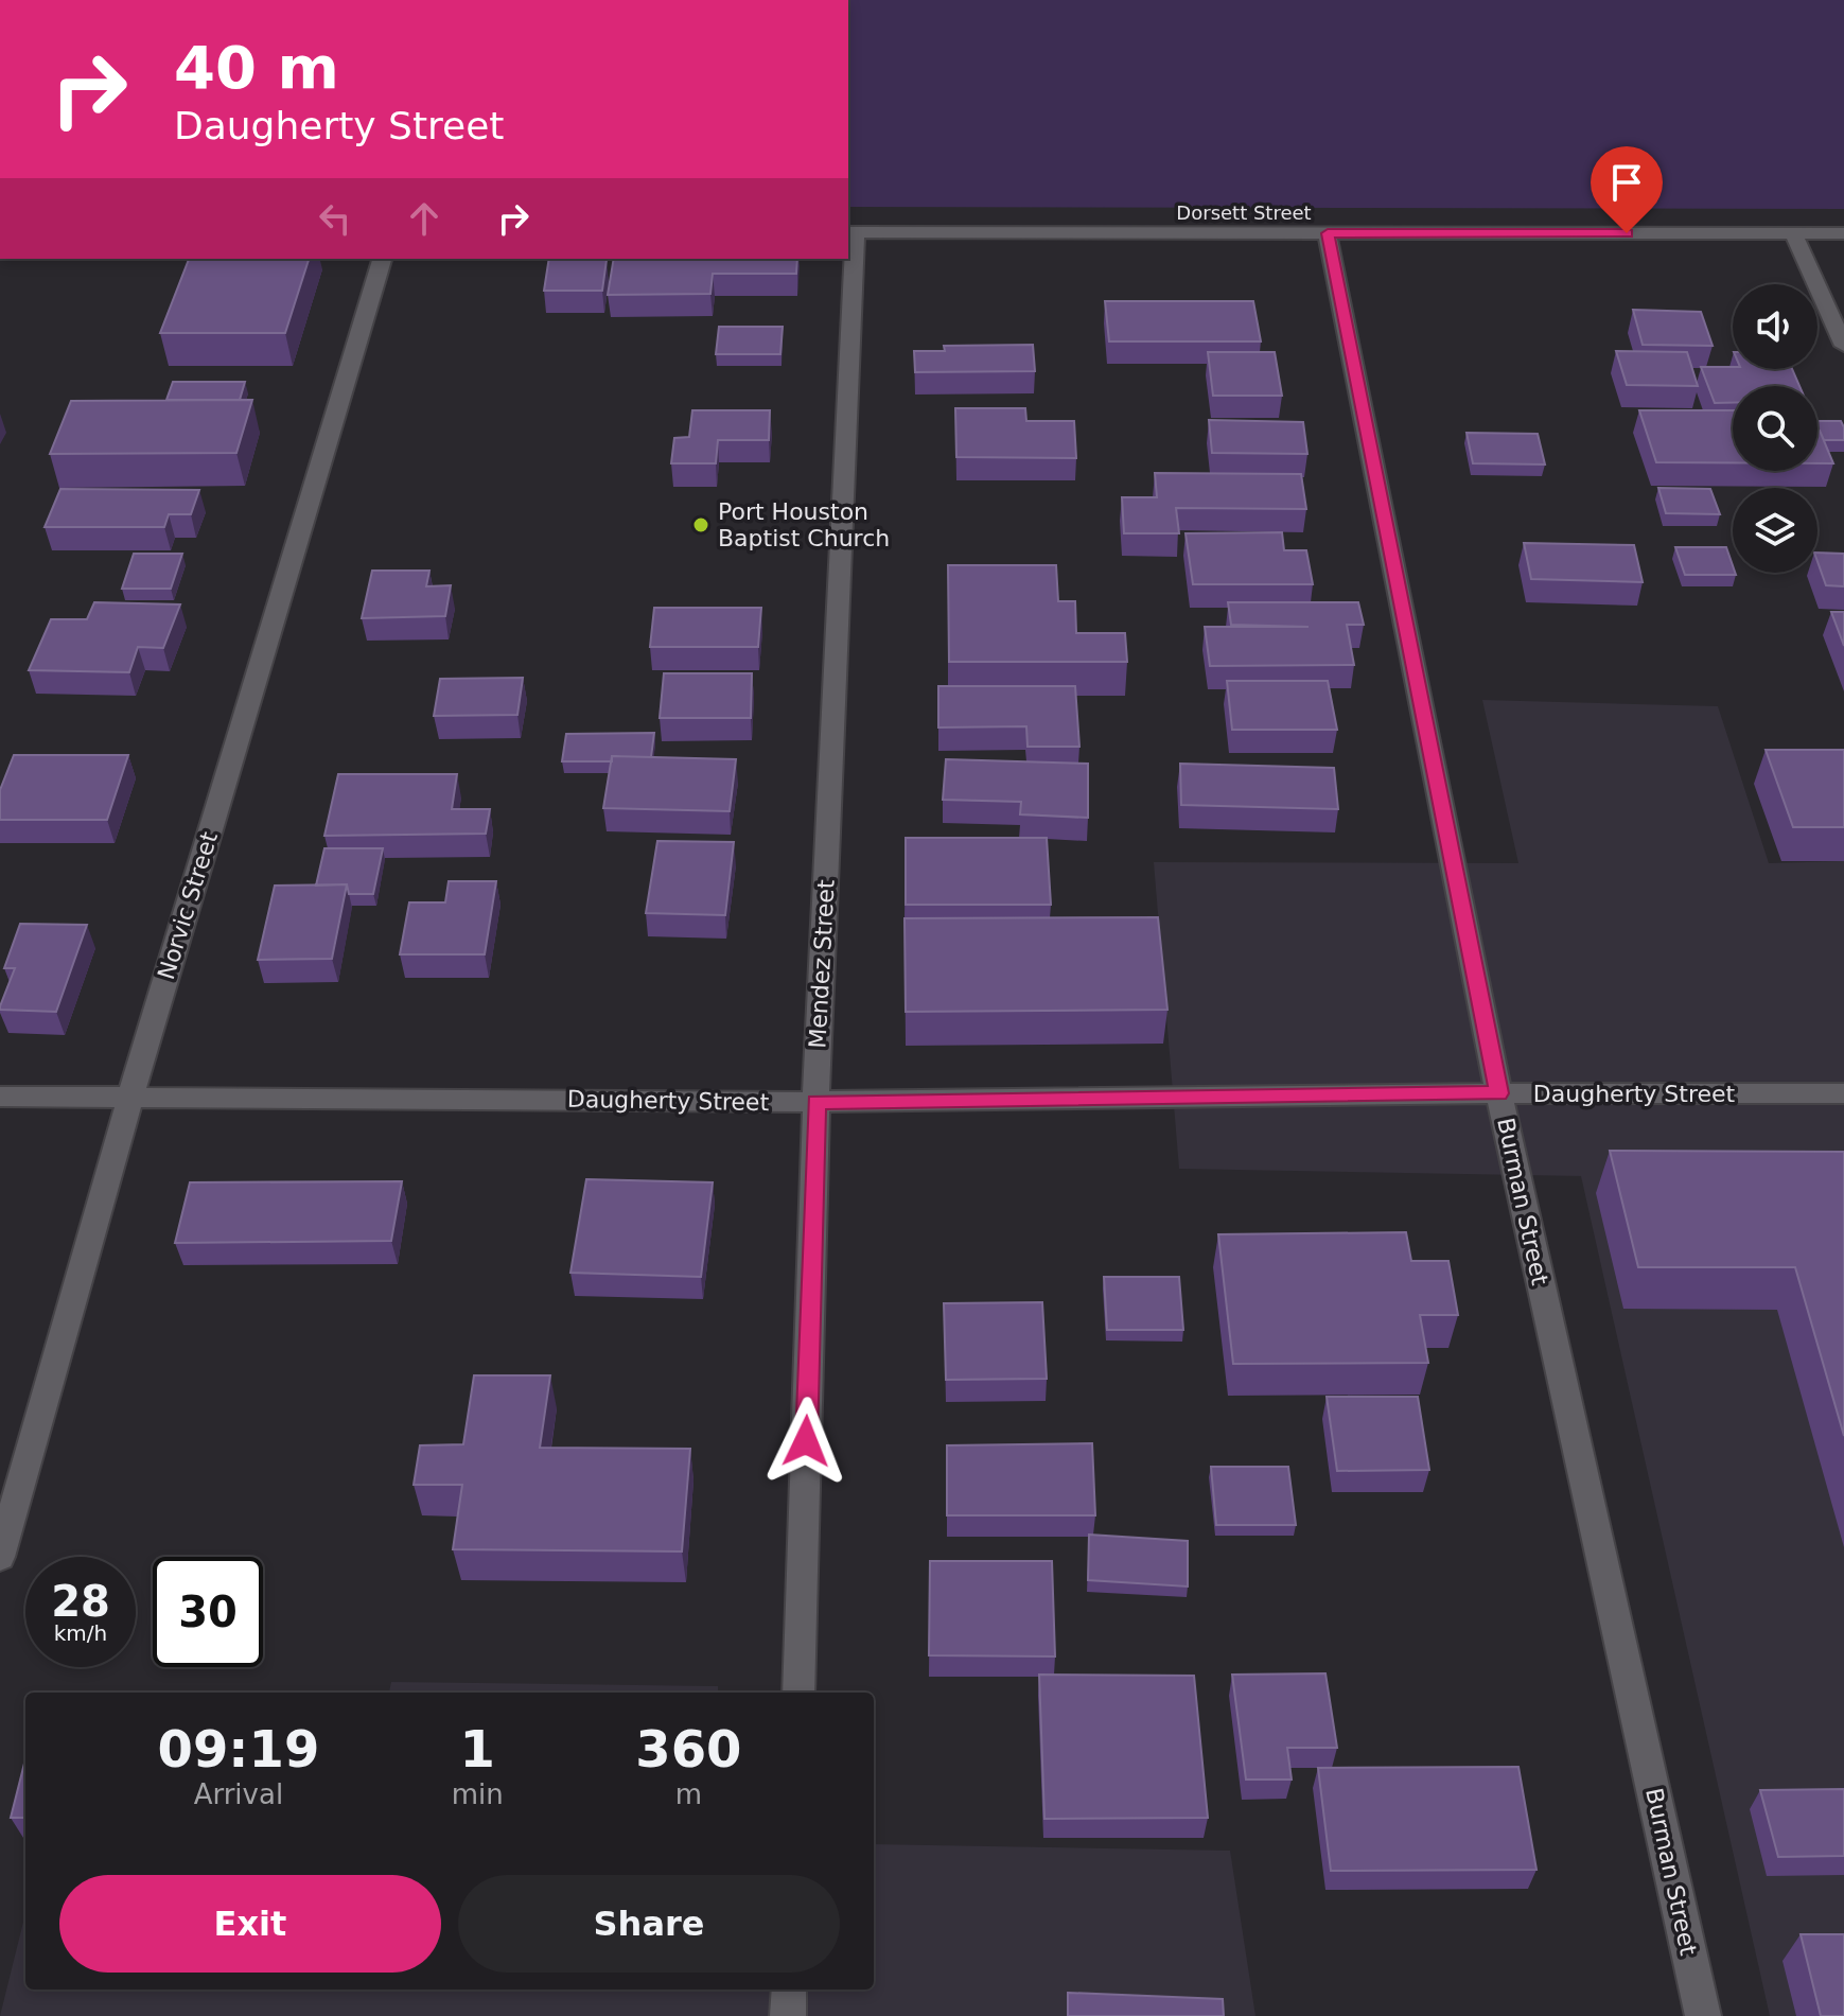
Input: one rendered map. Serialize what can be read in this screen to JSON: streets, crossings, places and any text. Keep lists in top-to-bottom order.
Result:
{
  "streets": {
    "street": [
      "Dorsett Street",
      "Norvic Street",
      "Mendez Street",
      "Daugherty Street",
      "Burman Street"
    ]
  },
  "crossings": [
    ["Dorsett Street", "Mendez Street"],
    ["Dorsett Street", "Burman Street"],
    ["Norvic Street", "Daugherty Street"],
    ["Mendez Street", "Daugherty Street"],
    ["Daugherty Street", "Burman Street"]
  ],
  "places": ["Port Houston Baptist Church"],
  "page": {
    "turn": ["40 m", "Daugherty Street"],
    "speed": "28 km/h",
    "limit": "30",
    "eta": [
      "09:19",
      "Arrival",
      "1",
      "min",
      "360",
      "m"
    ],
    "buttons": ["Exit", "Share"]
  }
}
